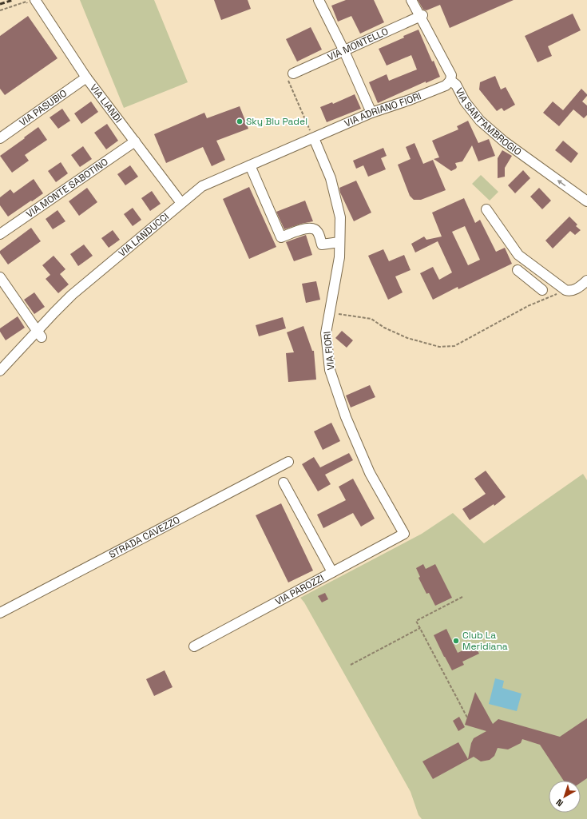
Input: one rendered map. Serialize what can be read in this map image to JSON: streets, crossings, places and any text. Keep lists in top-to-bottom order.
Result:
{
  "streets": {
    "street": [
      "VIA MONTELLO",
      "VIA LIANDI",
      "VIA PASUBIO",
      "VIA ADRIANO FIORI",
      "VIA SANT'AMBROGIO",
      "VIA MONTE SABOTINO",
      "VIA LANDUCCI",
      "VIA FIORI",
      "STRADA CAVEZZO",
      "VIA PAROZZI"
    ]
  },
  "crossings": [
    ["VIA MONTELLO", "VIA SANT'AMBROGIO"],
    ["VIA LIANDI", "VIA PASUBIO"],
    ["VIA LIANDI", "VIA MONTE SABOTINO"],
    ["VIA LIANDI", "VIA LANDUCCI"],
    ["VIA ADRIANO FIORI", "VIA SANT'AMBROGIO"],
    ["VIA ADRIANO FIORI", "VIA LANDUCCI"],
    ["VIA ADRIANO FIORI", "VIA FIORI"],
    ["VIA LANDUCCI", "VIA FIORI"],
    ["VIA FIORI", "VIA PAROZZI"]
  ],
  "places": ["Sky Blu Padel", "Club La Meridiana"],
  "north": "bottom left"
}
